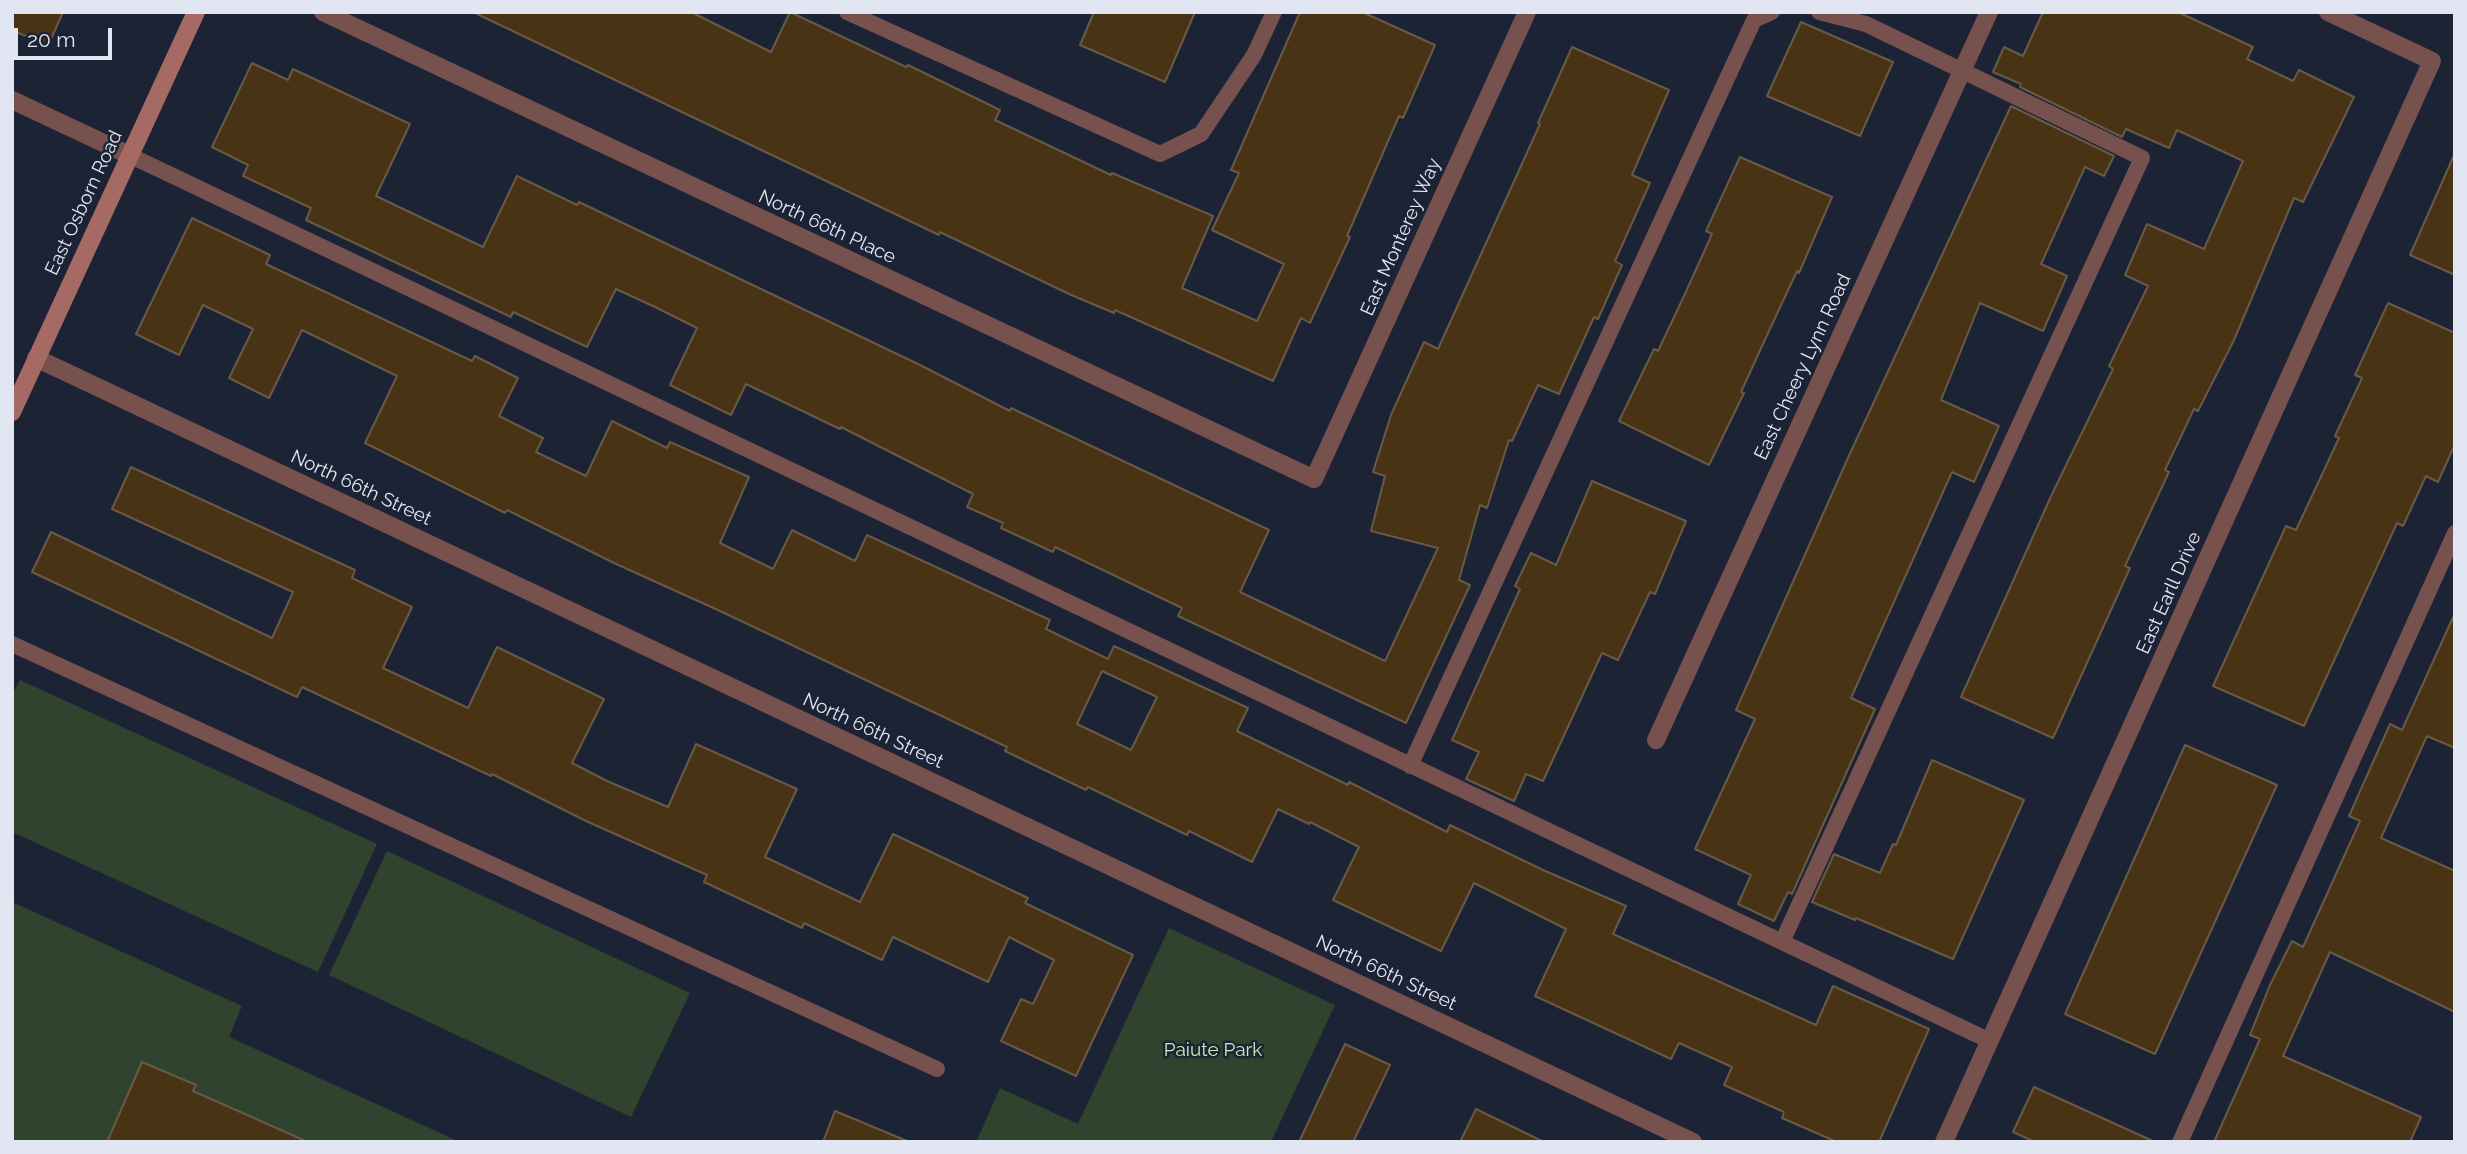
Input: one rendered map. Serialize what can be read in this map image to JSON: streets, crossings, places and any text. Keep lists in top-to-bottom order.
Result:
{
  "streets": {
    "main road": ["East Osborn Road"],
    "street": [
      "North 66th Place",
      "East Monterey Way",
      "East Cheery Lynn Road",
      "North 66th Street",
      "East Earll Drive"
    ]
  },
  "crossings": [
    ["East Osborn Road", "North 66th Street"],
    ["North 66th Place", "East Monterey Way"]
  ],
  "parks": ["Paiute Park"],
  "scale_bar": "20 m"
}
